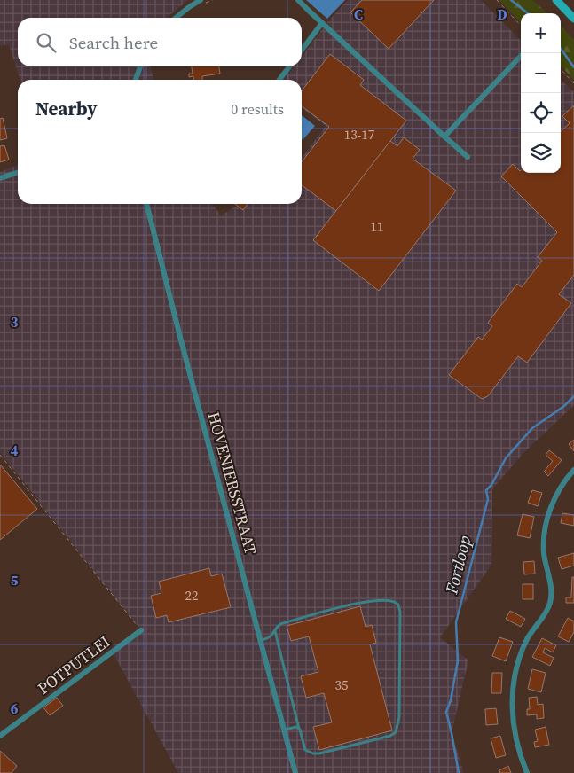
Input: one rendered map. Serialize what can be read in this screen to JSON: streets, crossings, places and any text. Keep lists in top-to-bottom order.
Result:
{
  "streets": {
    "street": ["HOVENIERSSTRAAT", "POTPUTLEI"]
  },
  "water": ["Fortloop"],
  "house_numbers": [
    "13-17",
    "11",
    "22",
    "35"
  ],
  "page": {
    "map_buttons": ["+", "−"],
    "search": "Search here",
    "heading": ["Nearby", "0 results"]
  },
  "grid": {
    "columns": ["C", "D"],
    "rows": [
      "3",
      "4",
      "5",
      "6"
    ]
  }
}
